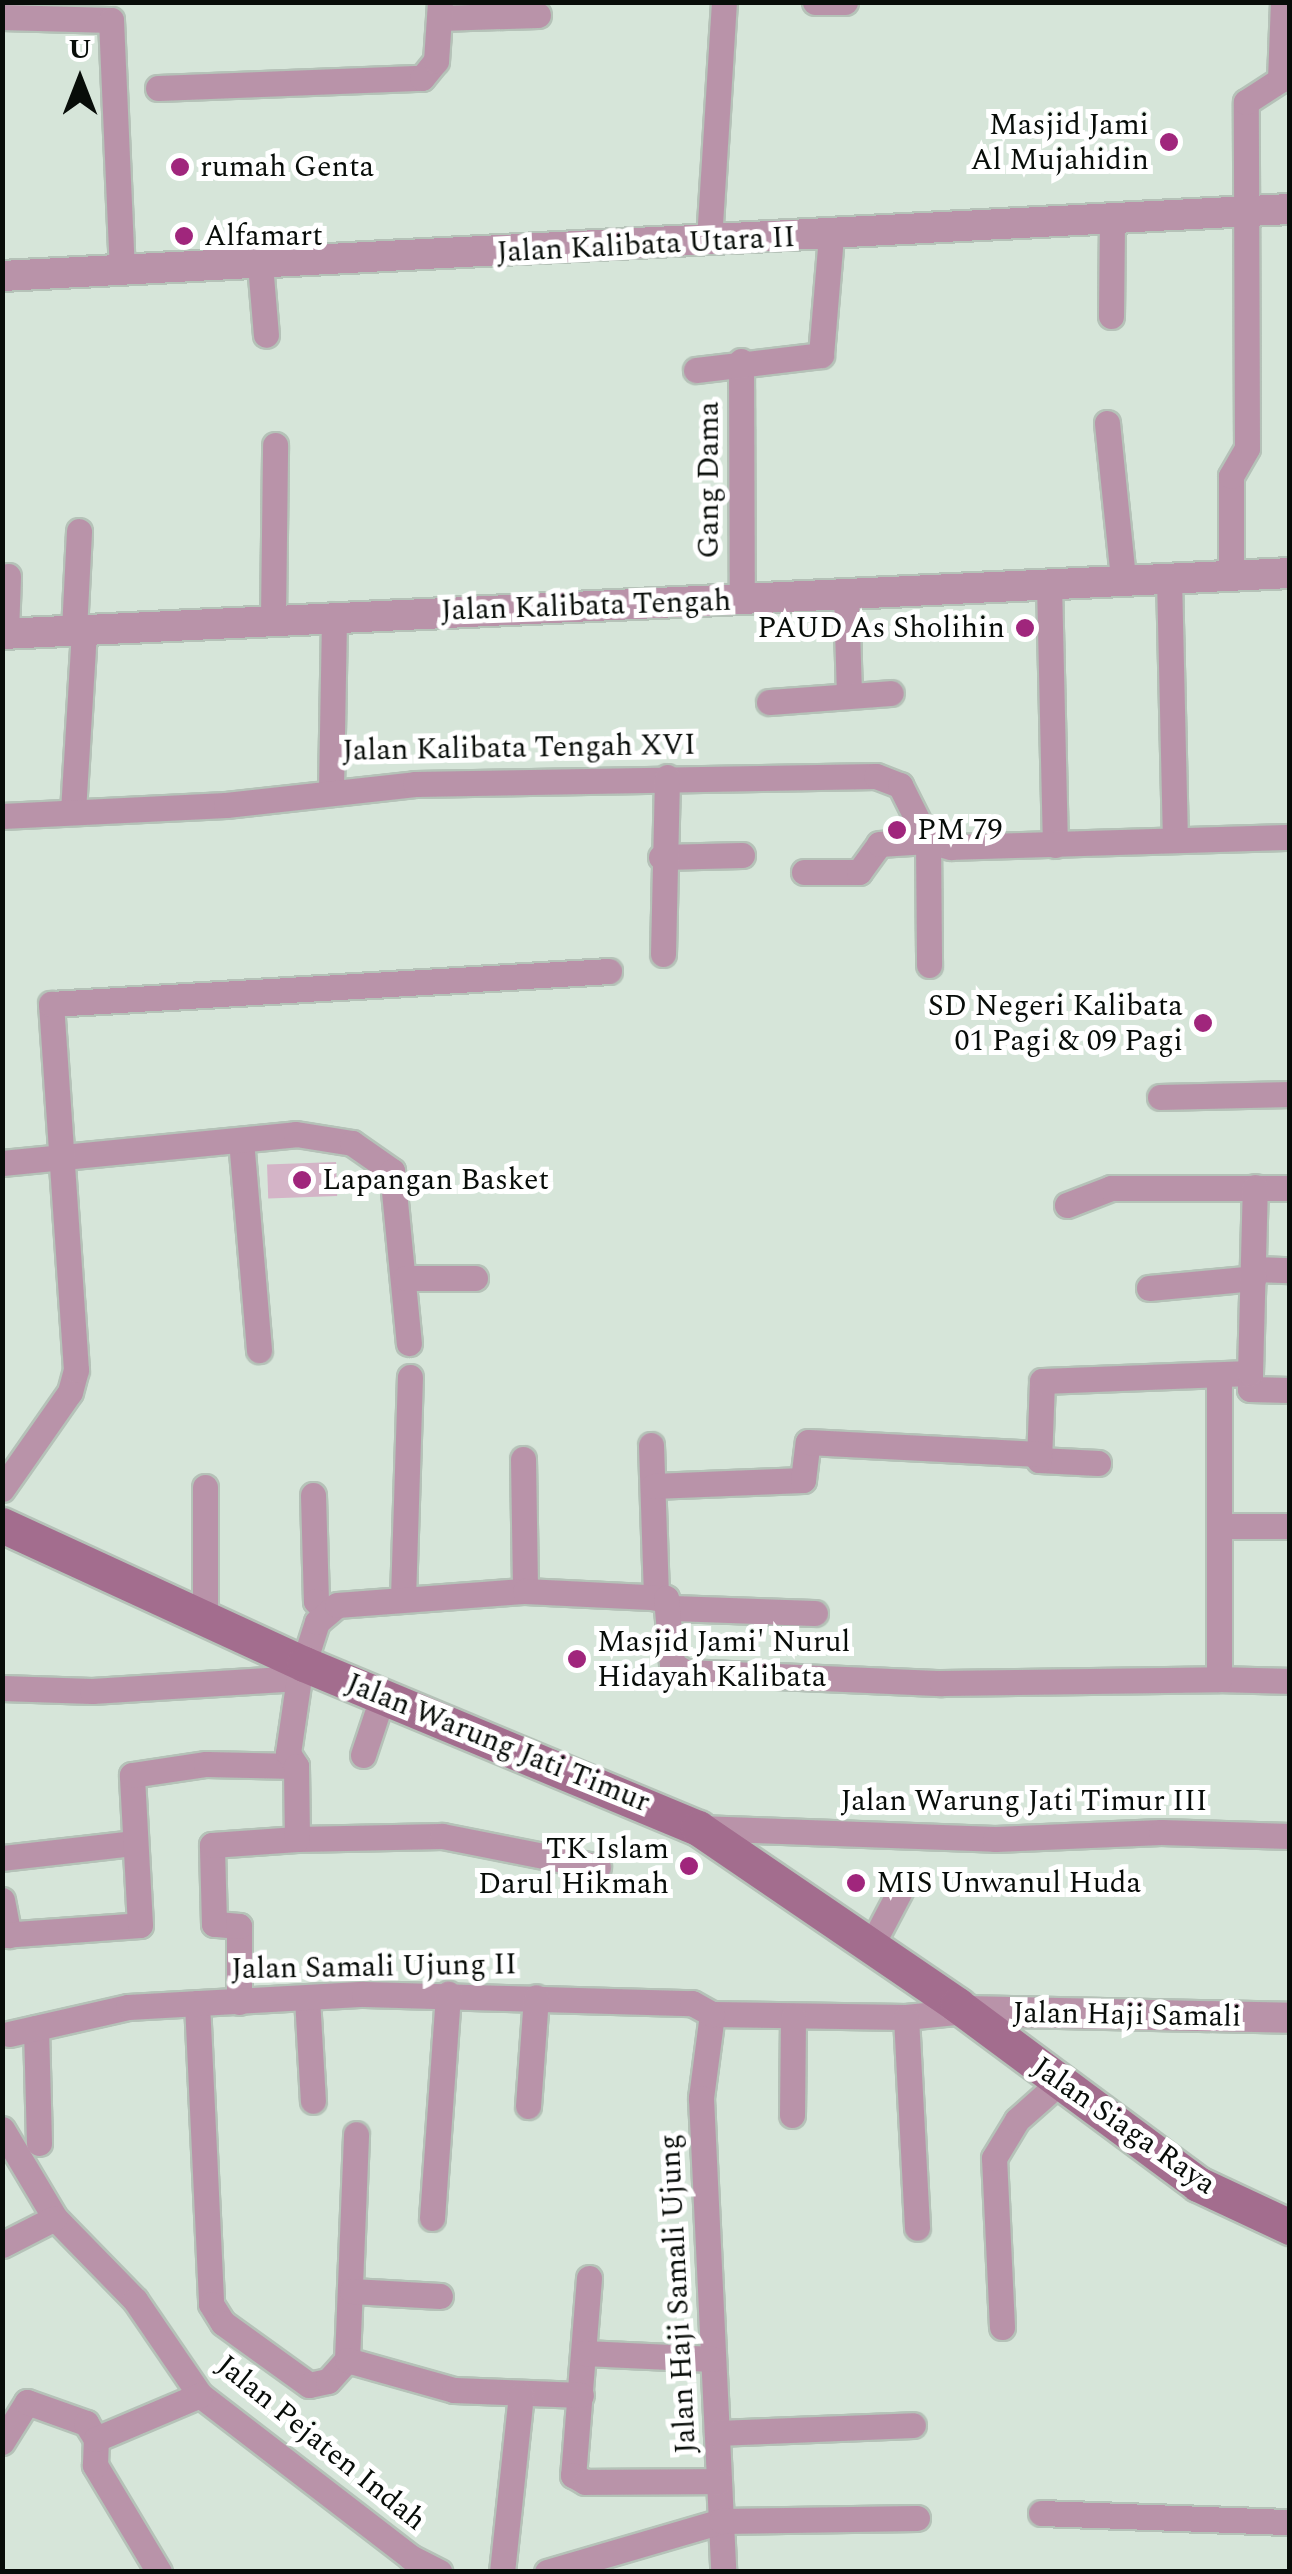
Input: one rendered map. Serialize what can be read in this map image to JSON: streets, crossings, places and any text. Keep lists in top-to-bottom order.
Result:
{
  "streets": {
    "main road": ["Jalan Warung Jati Timur", "Jalan Siaga Raya"],
    "street": [
      "Jalan Kalibata Utara II",
      "Gang Dama",
      "Jalan Kalibata Tengah",
      "Jalan Kalibata Tengah XVI",
      "Jalan Warung Jati Timur III",
      "Jalan Samali Ujung II",
      "Jalan Haji Samali",
      "Jalan Haji Samali Ujung",
      "Jalan Pejaten Indah"
    ]
  },
  "crossings": [
    ["Gang Dama", "Jalan Kalibata Tengah"],
    ["Jalan Kalibata Tengah", "Jalan Kalibata Tengah XVI"],
    ["Jalan Warung Jati Timur", "Jalan Warung Jati Timur III"],
    ["Jalan Warung Jati Timur", "Jalan Samali Ujung II"],
    ["Jalan Warung Jati Timur", "Jalan Haji Samali"],
    ["Jalan Warung Jati Timur", "Jalan Siaga Raya"],
    ["Jalan Samali Ujung II", "Jalan Haji Samali"],
    ["Jalan Samali Ujung II", "Jalan Siaga Raya"],
    ["Jalan Samali Ujung II", "Jalan Haji Samali Ujung"],
    ["Jalan Haji Samali", "Jalan Siaga Raya"]
  ],
  "places": [
    "Masjid Jami Al Mujahidin",
    "rumah Genta",
    "Alfamart",
    "PAUD As Sholihin",
    "PM 79",
    "SD Negeri Kalibata 01 Pagi & 09 Pagi",
    "Lapangan Basket",
    "Masjid Jami' Nurul Hidayah Kalibata",
    "TK Islam Darul Hikmah",
    "MIS Unwanul Huda"
  ],
  "north": "top"
}
